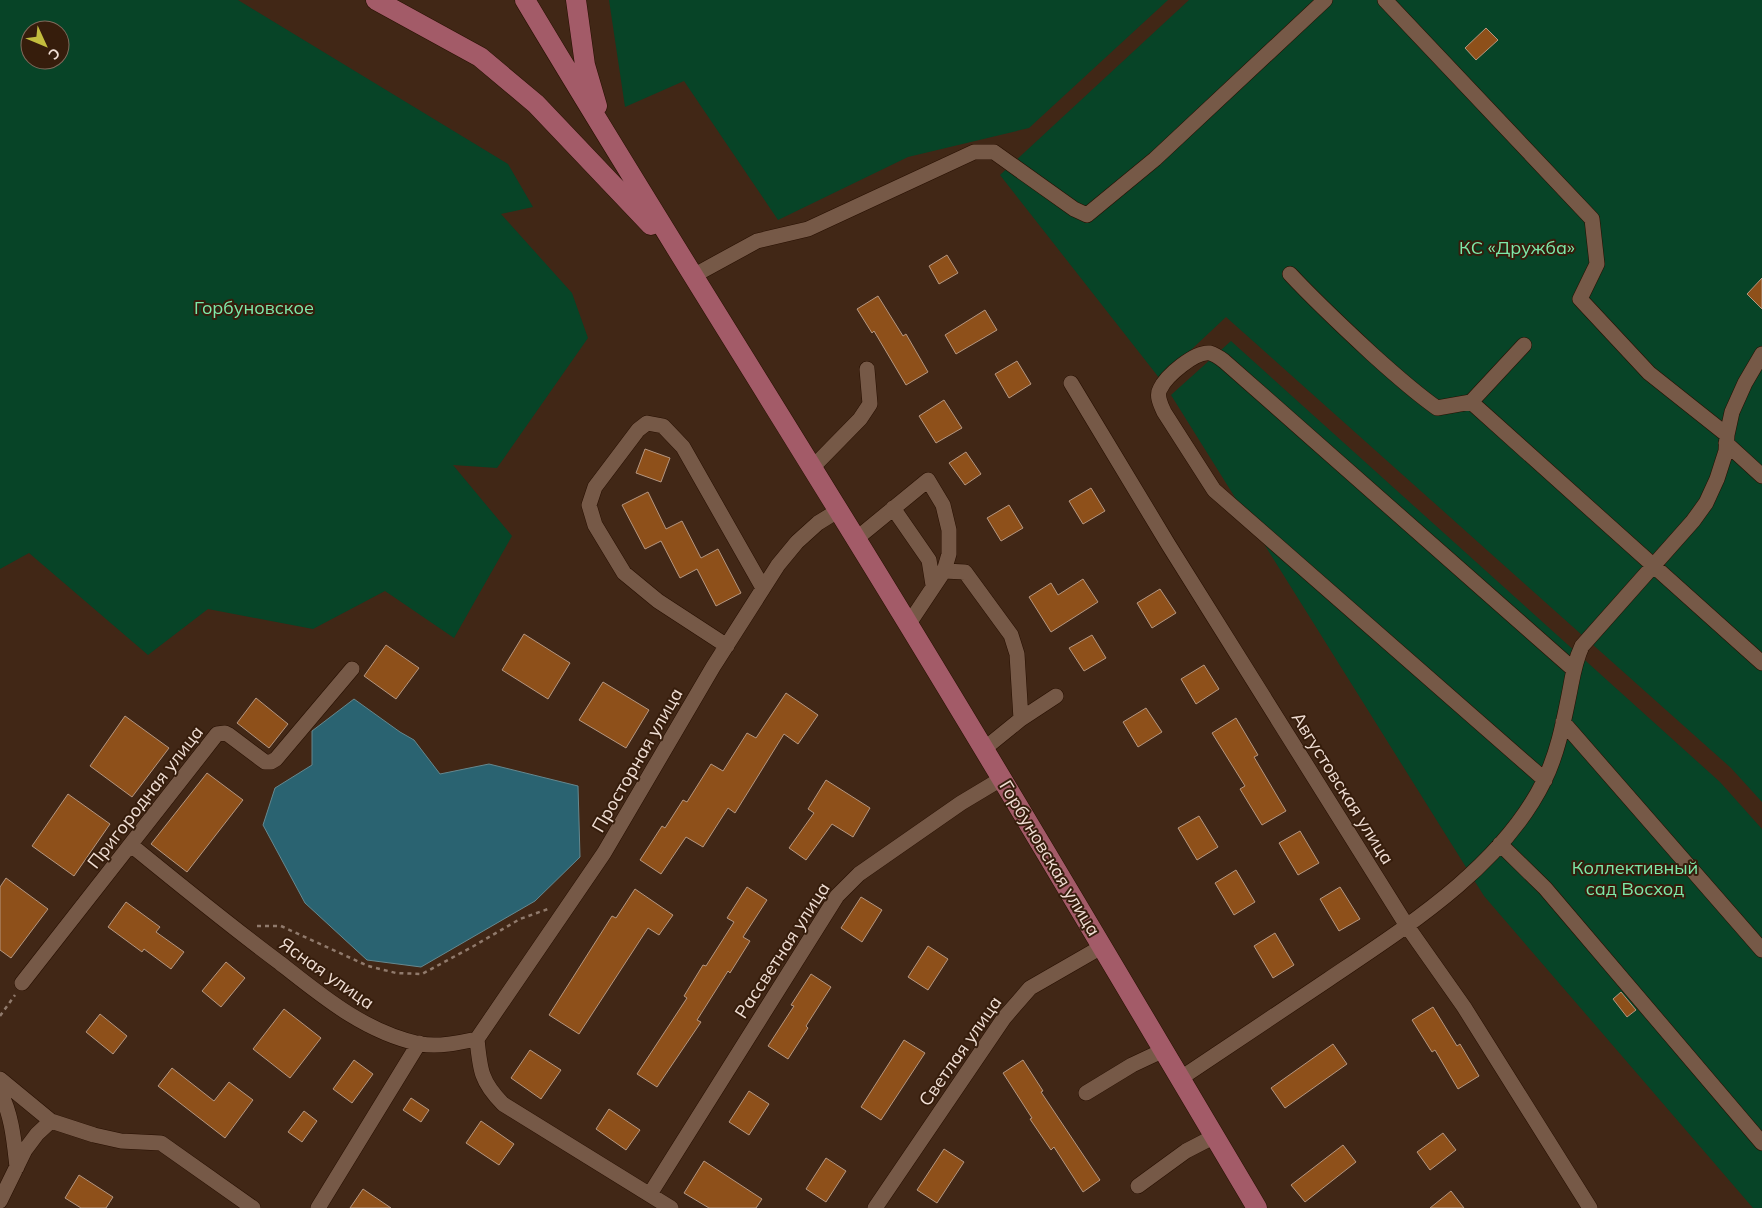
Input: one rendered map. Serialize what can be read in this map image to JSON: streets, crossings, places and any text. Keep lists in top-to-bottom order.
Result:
{
  "streets": {
    "main road": ["Горбуновская улица"],
    "street": [
      "Просторная улица",
      "Августовская улица",
      "Пригородная улица",
      "Рассветная улица",
      "Ясная улица",
      "Светлая улица"
    ]
  },
  "crossings": [
    ["Просторная улица", "Горбуновская улица"],
    ["Просторная улица", "Ясная улица"],
    ["Пригородная улица", "Ясная улица"],
    ["Горбуновская улица", "Рассветная улица"],
    ["Горбуновская улица", "Светлая улица"]
  ],
  "parks": ["КС «Дружба»", "Горбуновское", "Коллективный сад Восход"],
  "north": "bottom right"
}
